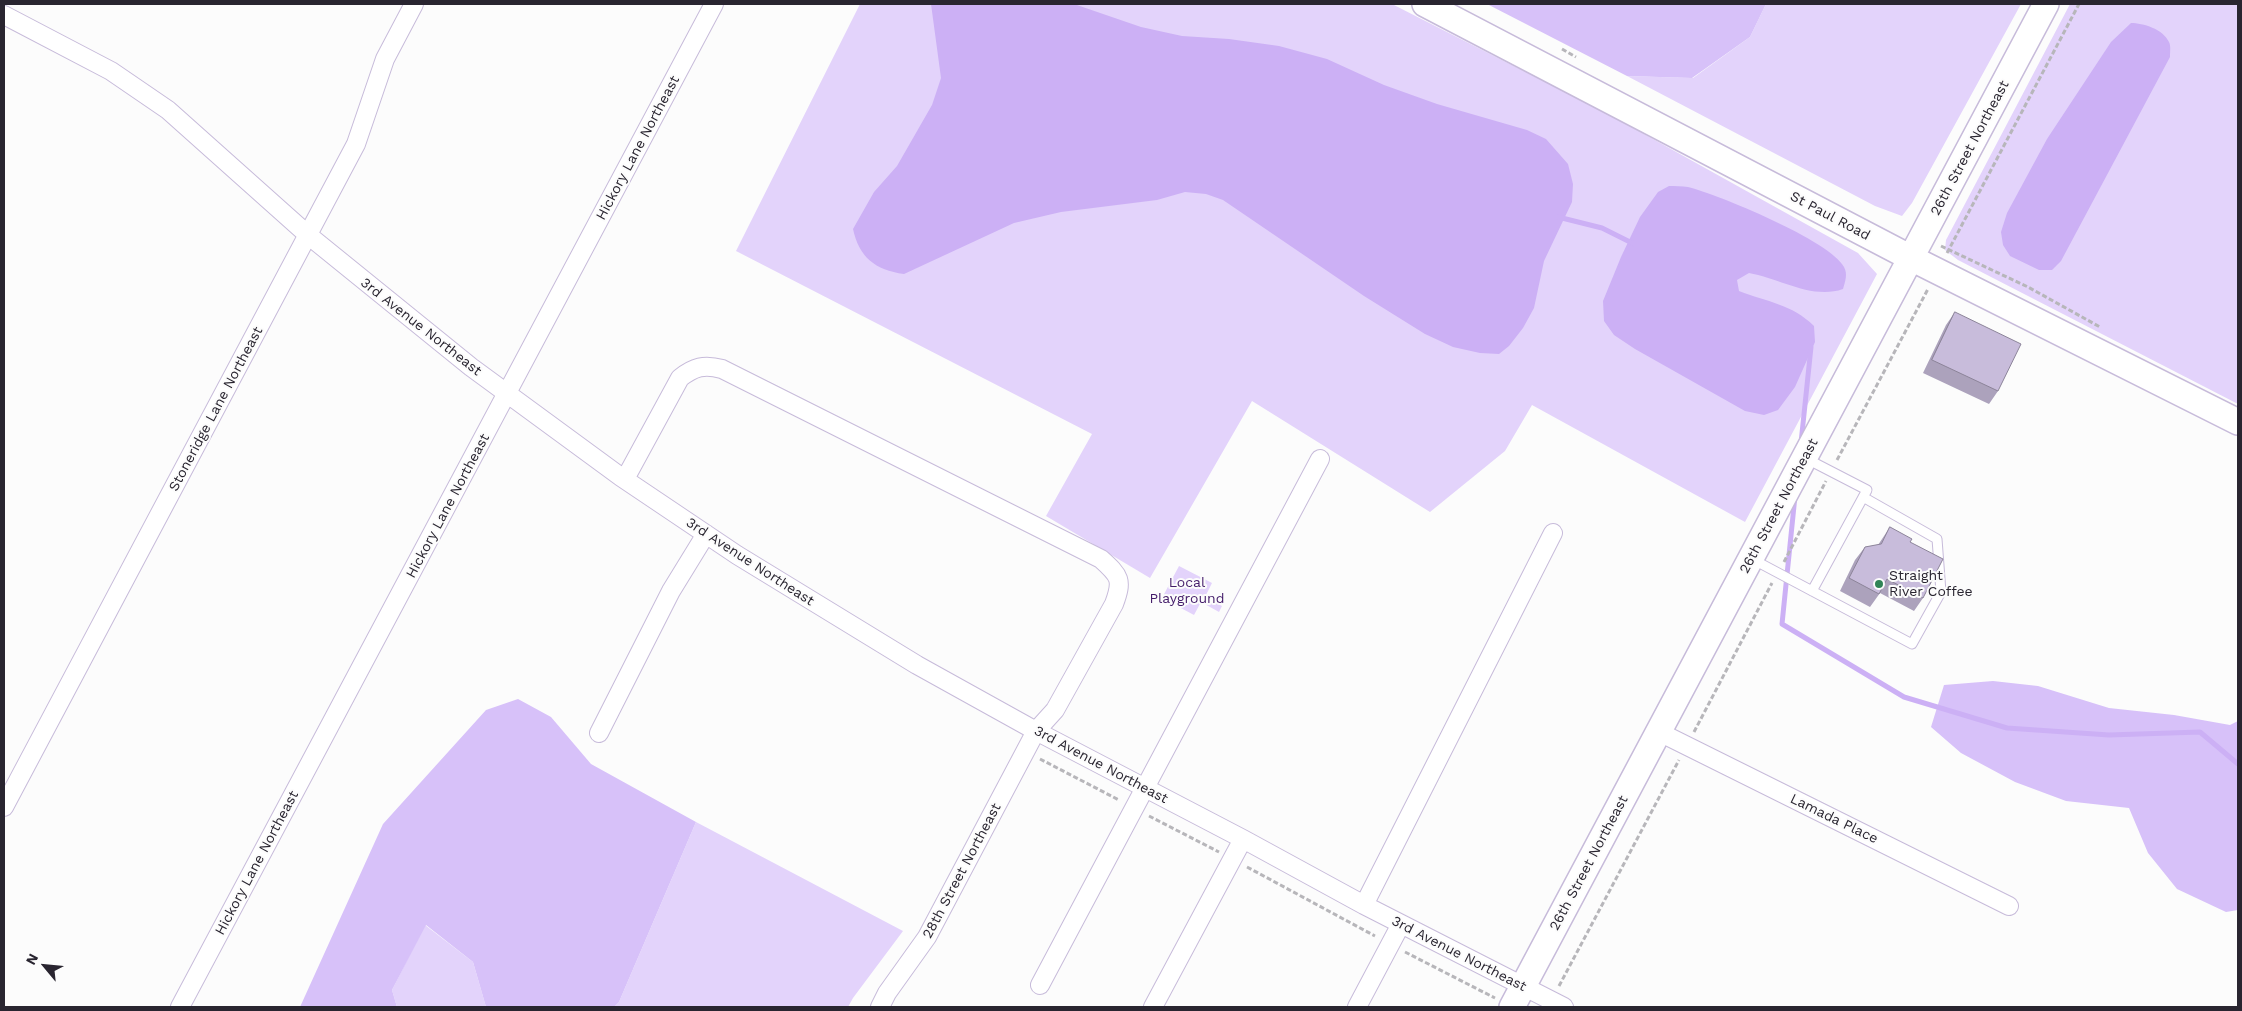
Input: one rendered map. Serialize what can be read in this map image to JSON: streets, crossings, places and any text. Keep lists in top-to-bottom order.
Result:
{
  "streets": {
    "main road": ["26th Street Northeast", "St Paul Road"],
    "street": [
      "Hickory Lane Northeast",
      "3rd Avenue Northeast",
      "Stoneridge Lane Northeast",
      "Lamada Place",
      "28th Street Northeast"
    ]
  },
  "crossings": [
    ["Hickory Lane Northeast", "3rd Avenue Northeast"],
    ["26th Street Northeast", "St Paul Road"],
    ["26th Street Northeast", "3rd Avenue Northeast"],
    ["26th Street Northeast", "Lamada Place"],
    ["3rd Avenue Northeast", "Stoneridge Lane Northeast"],
    ["3rd Avenue Northeast", "28th Street Northeast"]
  ],
  "parks": ["Local Playground"],
  "places": ["Straight River Coffee"],
  "north": "top left"
}
